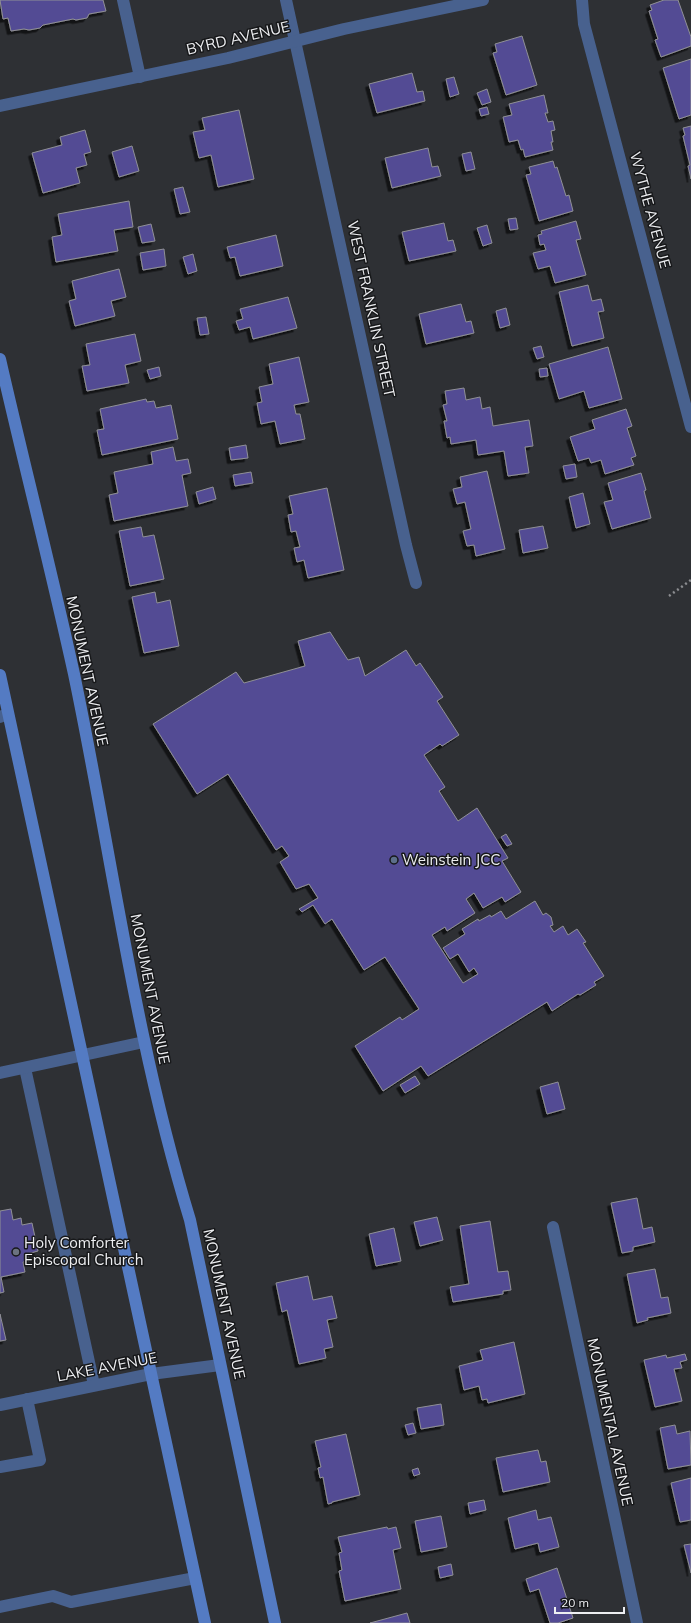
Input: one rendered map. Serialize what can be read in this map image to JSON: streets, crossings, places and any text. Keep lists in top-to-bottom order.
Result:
{
  "streets": {
    "street": [
      "BYRD AVENUE",
      "WYTHE AVENUE",
      "WEST FRANKLIN STREET",
      "MONUMENT AVENUE",
      "LAKE AVENUE",
      "MONUMENTAL AVENUE"
    ]
  },
  "crossings": [
    ["BYRD AVENUE", "WEST FRANKLIN STREET"],
    ["MONUMENT AVENUE", "LAKE AVENUE"]
  ],
  "places": ["Weinstein JCC", "Holy Comforter Episcopal Church"],
  "scale_bar": "20 m"
}
